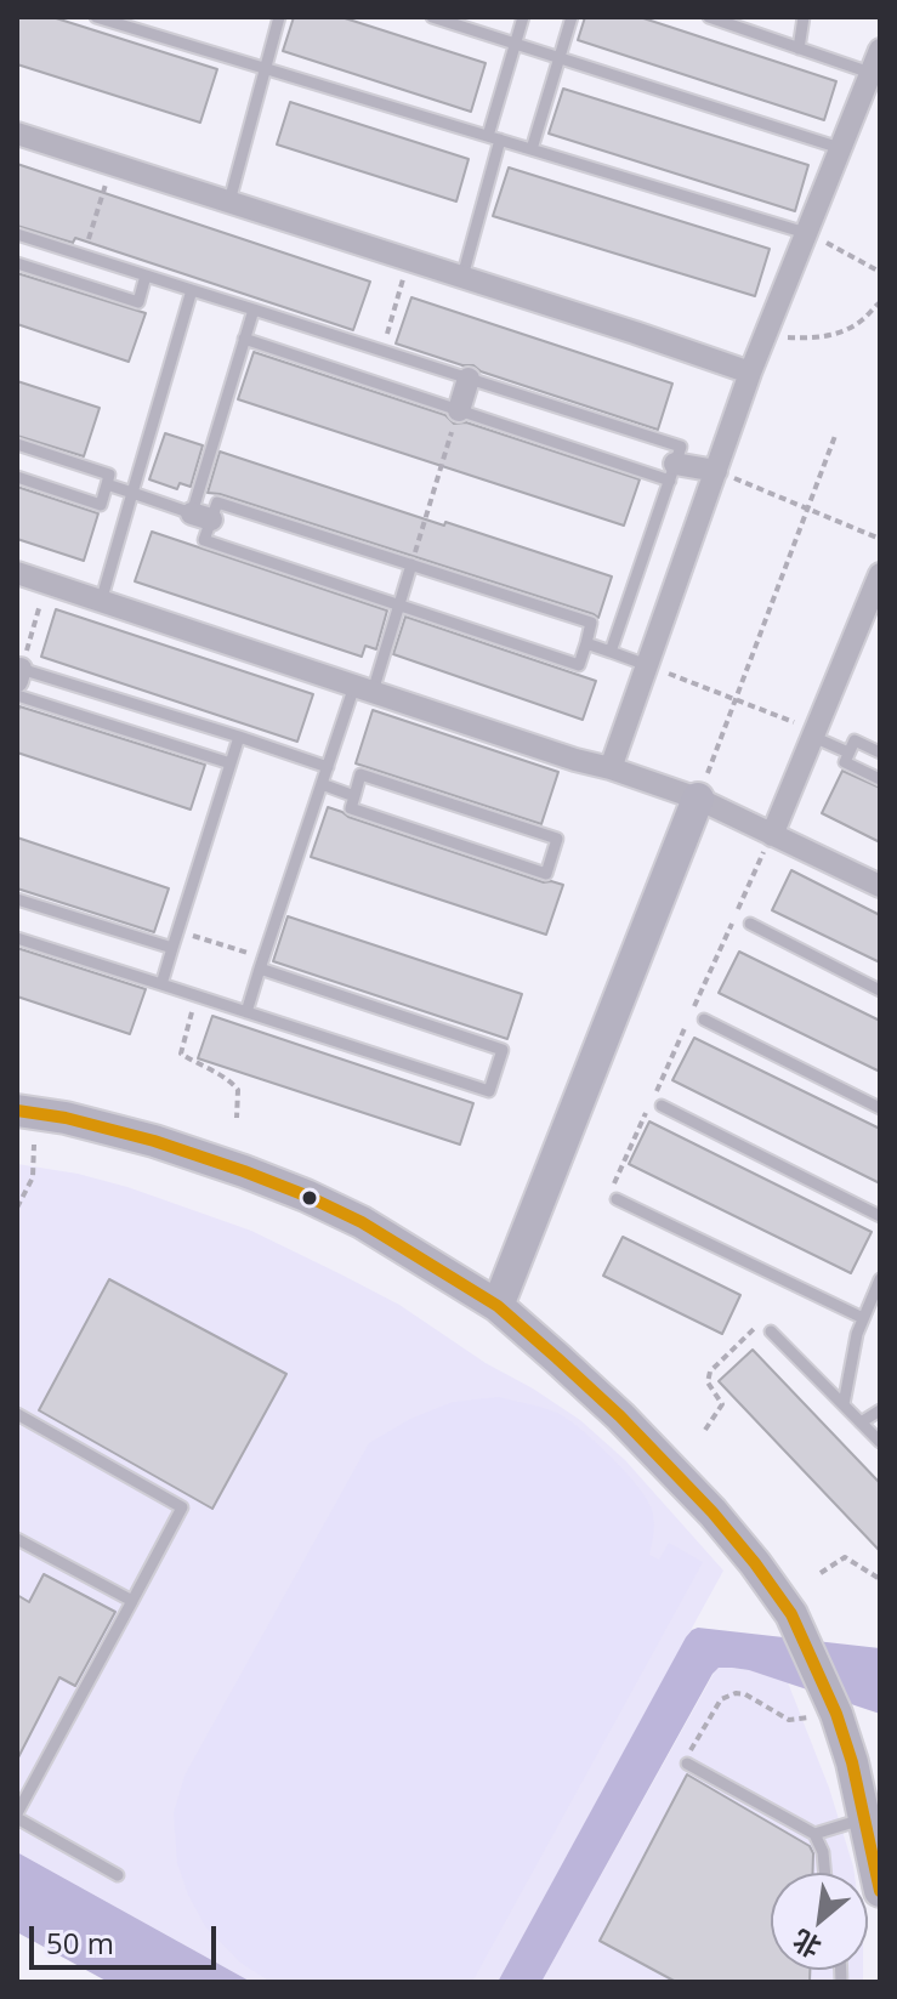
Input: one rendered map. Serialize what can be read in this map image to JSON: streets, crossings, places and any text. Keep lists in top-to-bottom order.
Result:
{
  "scale_bar": "50 m",
  "north": "bottom left"
}
